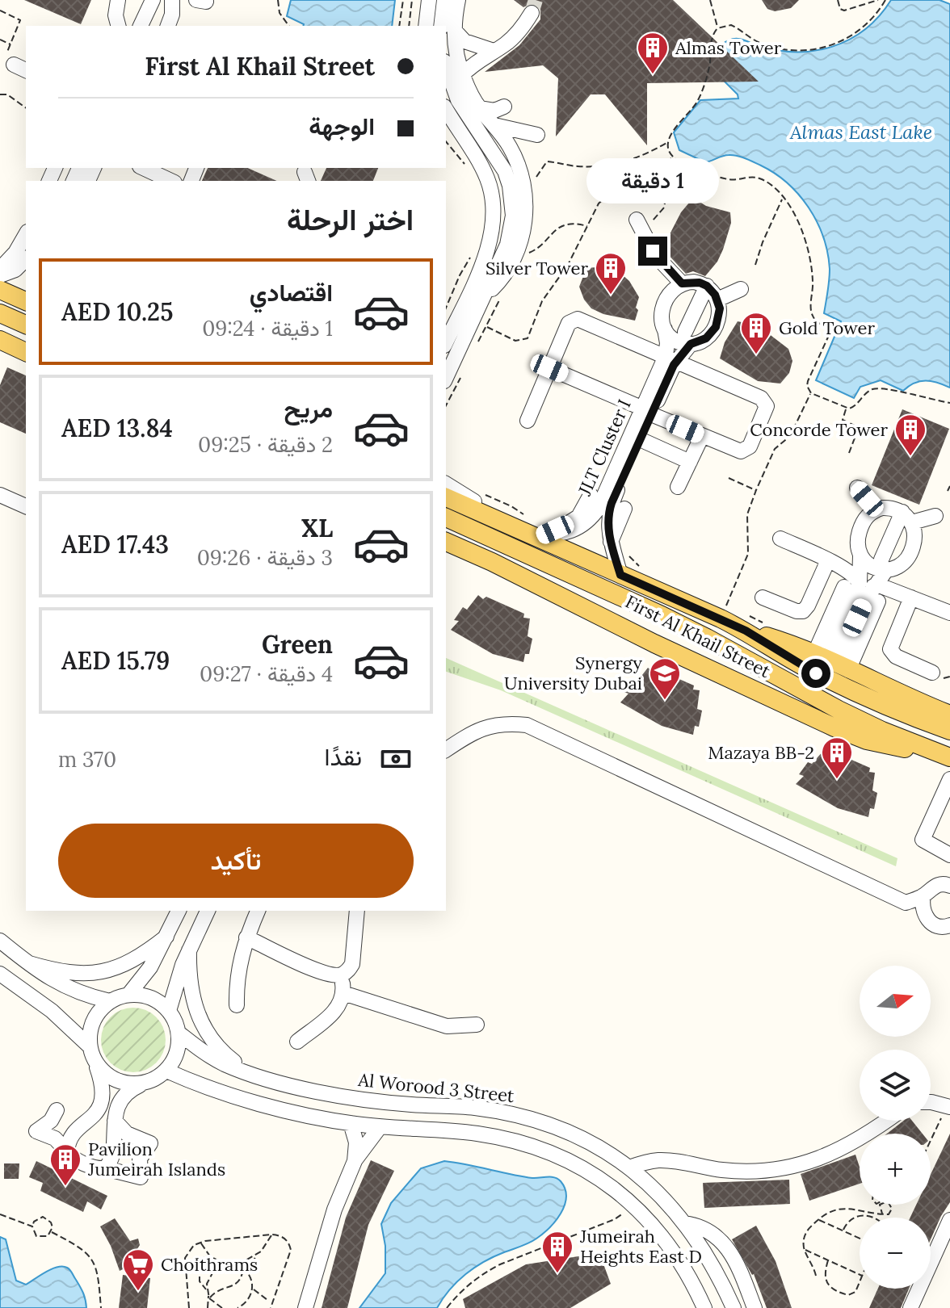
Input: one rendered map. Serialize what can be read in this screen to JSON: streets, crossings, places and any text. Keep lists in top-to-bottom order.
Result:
{
  "streets": {
    "main road": ["First Al Khail Street"],
    "street": ["JLT Cluster I", "Al Worood 3 Street"]
  },
  "crossings": [
    ["JLT Cluster I", "First Al Khail Street"]
  ],
  "water": ["Almas East Lake"],
  "places": {
    "building": [
      "Almas Tower",
      "Silver Tower",
      "Gold Tower",
      "Concorde Tower",
      "Mazaya BB-2",
      "Pavilion Jumeirah Islands",
      "Jumeirah Heights East D"
    ],
    "school or university": ["Synergy University Dubai"],
    "supermarket": ["Choithrams"]
  },
  "north": "right",
  "page": {
    "banner": ["First Al Khail Street", "الوجهة"],
    "bubble": "1 دقيقة",
    "heading": "اختر الرحلة",
    "list": [
      {
        "name": "اقتصادي",
        "note": "1 دقيقة · 09:24",
        "value": "AED 10.25"
      },
      {
        "name": "مريح",
        "note": "2 دقيقة · 09:25",
        "value": "AED 13.84"
      },
      {
        "name": "XL",
        "note": "3 دقيقة · 09:26",
        "value": "AED 17.43"
      },
      {
        "name": "Green",
        "note": "4 دقيقة · 09:27",
        "value": "AED 15.79"
      }
    ],
    "pay": ["نقدًا", "370 m"],
    "buttons": "تأكيد",
    "map_buttons": ["+", "−"]
  }
}
